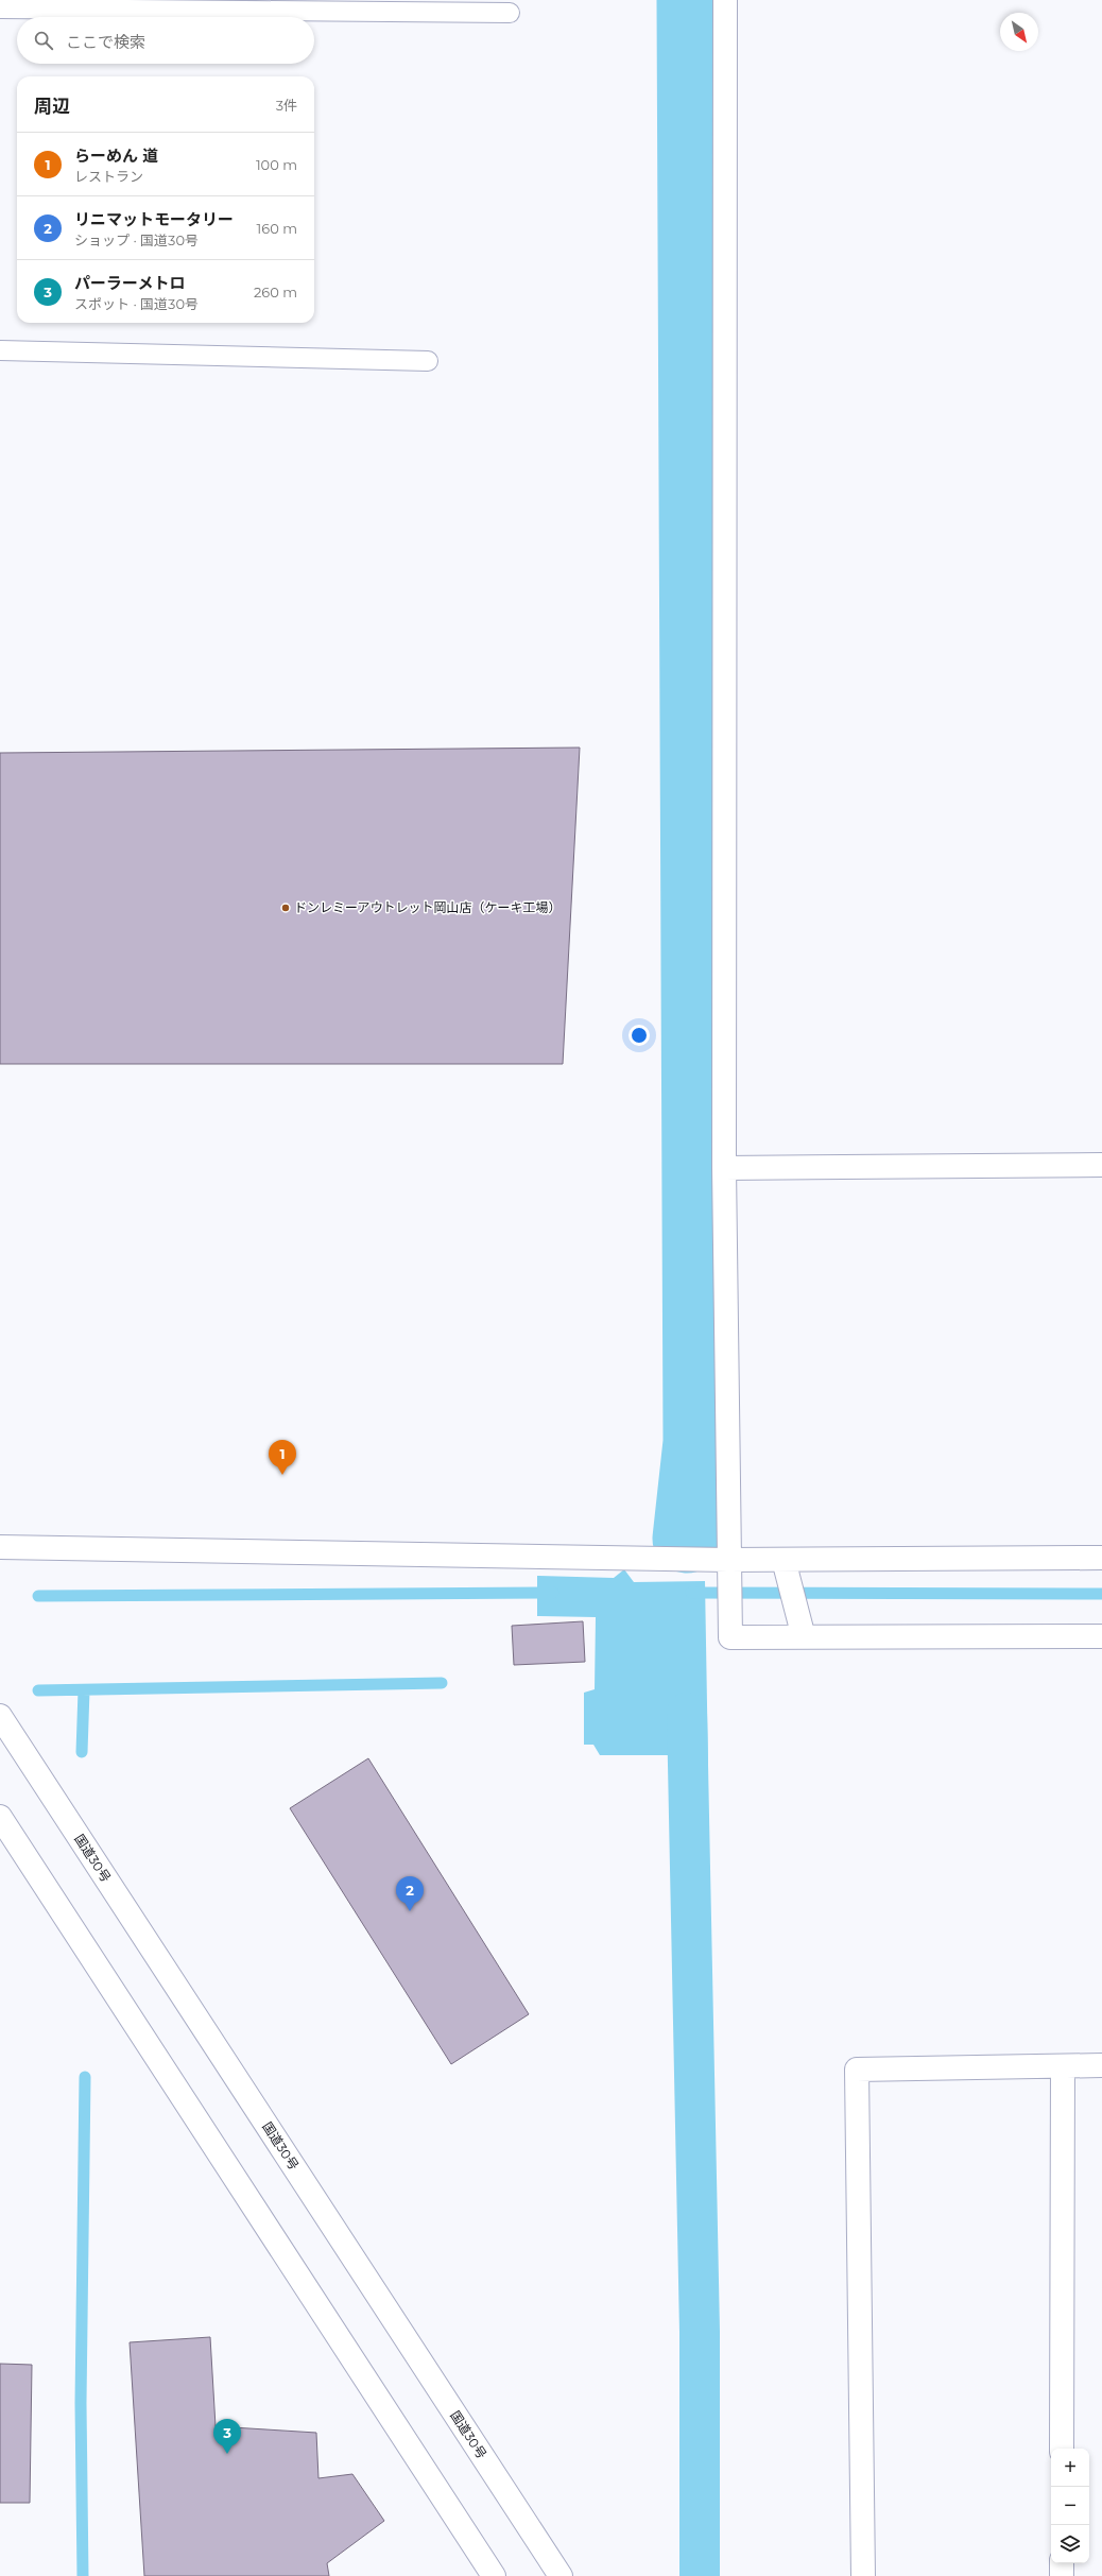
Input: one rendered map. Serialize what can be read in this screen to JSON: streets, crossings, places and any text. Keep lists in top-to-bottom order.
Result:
{
  "streets": {
    "main road": ["国道30号"]
  },
  "places": ["ドンレミーアウトレット岡山店（ケーキ工場）"],
  "north": "bottom right",
  "page": {
    "search": "ここで検索",
    "heading": ["周辺", "3件"],
    "list": [
      {
        "mark": "1",
        "name": "らーめん 道",
        "note": "レストラン",
        "value": "100 m"
      },
      {
        "mark": "2",
        "name": "リニマットモータリー",
        "note": "ショップ · 国道30号",
        "value": "160 m"
      },
      {
        "mark": "3",
        "name": "パーラーメトロ",
        "note": "スポット · 国道30号",
        "value": "260 m"
      }
    ],
    "pins": ["1", "2", "3"],
    "map_buttons": ["+", "−"]
  }
}
